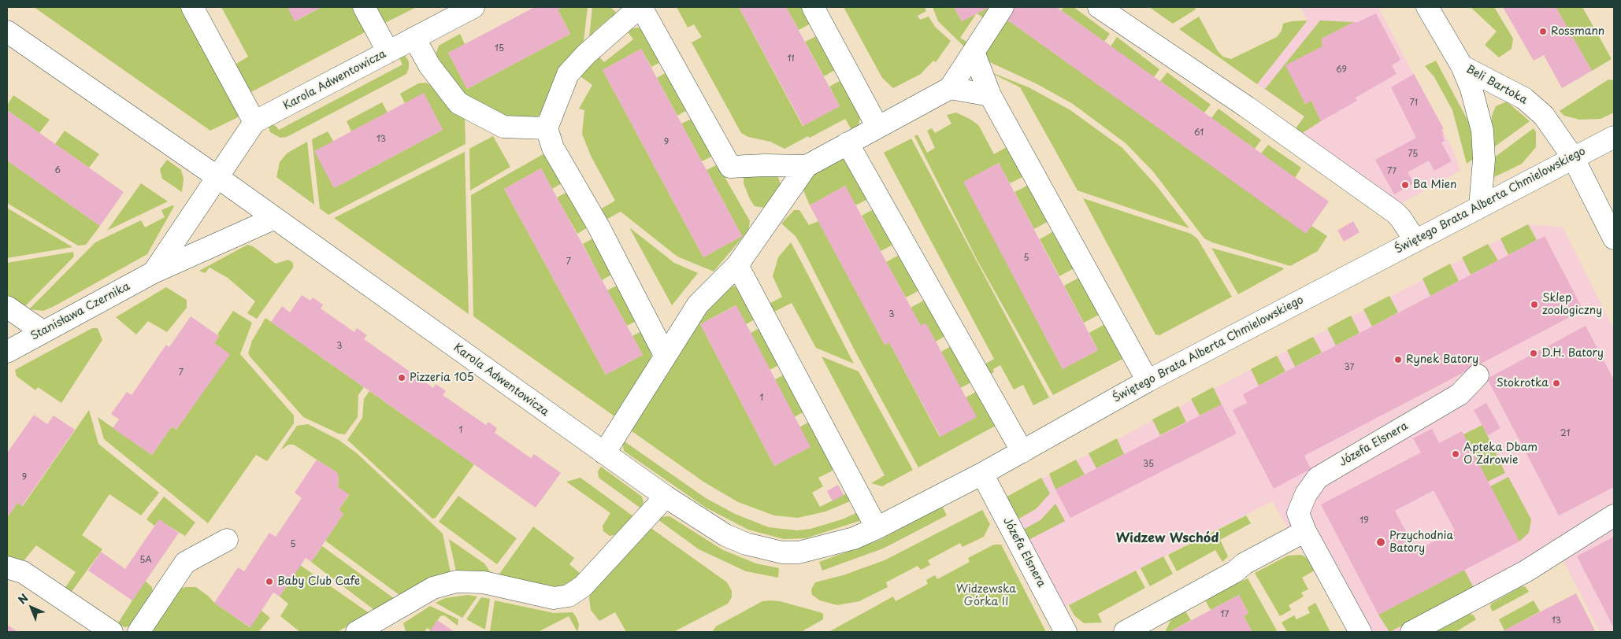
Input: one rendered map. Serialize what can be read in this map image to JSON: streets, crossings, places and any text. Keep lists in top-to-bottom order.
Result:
{
  "streets": {
    "street": [
      "Karola Adwentowicza",
      "Beli Bartoka",
      "Świętego Brata Alberta Chmielowskiego",
      "Stanisława Czernika",
      "Józefa Elsnera"
    ]
  },
  "crossings": [
    ["Karola Adwentowicza", "Świętego Brata Alberta Chmielowskiego"],
    ["Karola Adwentowicza", "Stanisława Czernika"],
    ["Beli Bartoka", "Świętego Brata Alberta Chmielowskiego"],
    ["Świętego Brata Alberta Chmielowskiego", "Józefa Elsnera"]
  ],
  "districts": ["Widzew Wschód"],
  "parks": ["Widzewska Górka II"],
  "places": [
    "Rossmann",
    "Ba Mien",
    "Sklep zoologiczny",
    "D.H. Batory",
    "Rynek Batory",
    "Pizzeria 105",
    "Stokrotka",
    "Apteka Dbam O Zdrowie",
    "Przychodnia Batory",
    "Baby Club Cafe"
  ],
  "house_numbers": [
    "15",
    "11",
    "69",
    "71",
    "61",
    "13",
    "9",
    "75",
    "6",
    "77",
    "5",
    "7",
    "3",
    "3",
    "37",
    "7",
    "1",
    "1",
    "21",
    "35",
    "9",
    "19",
    "5",
    "5A",
    "17",
    "13"
  ],
  "north": "top left"
}
